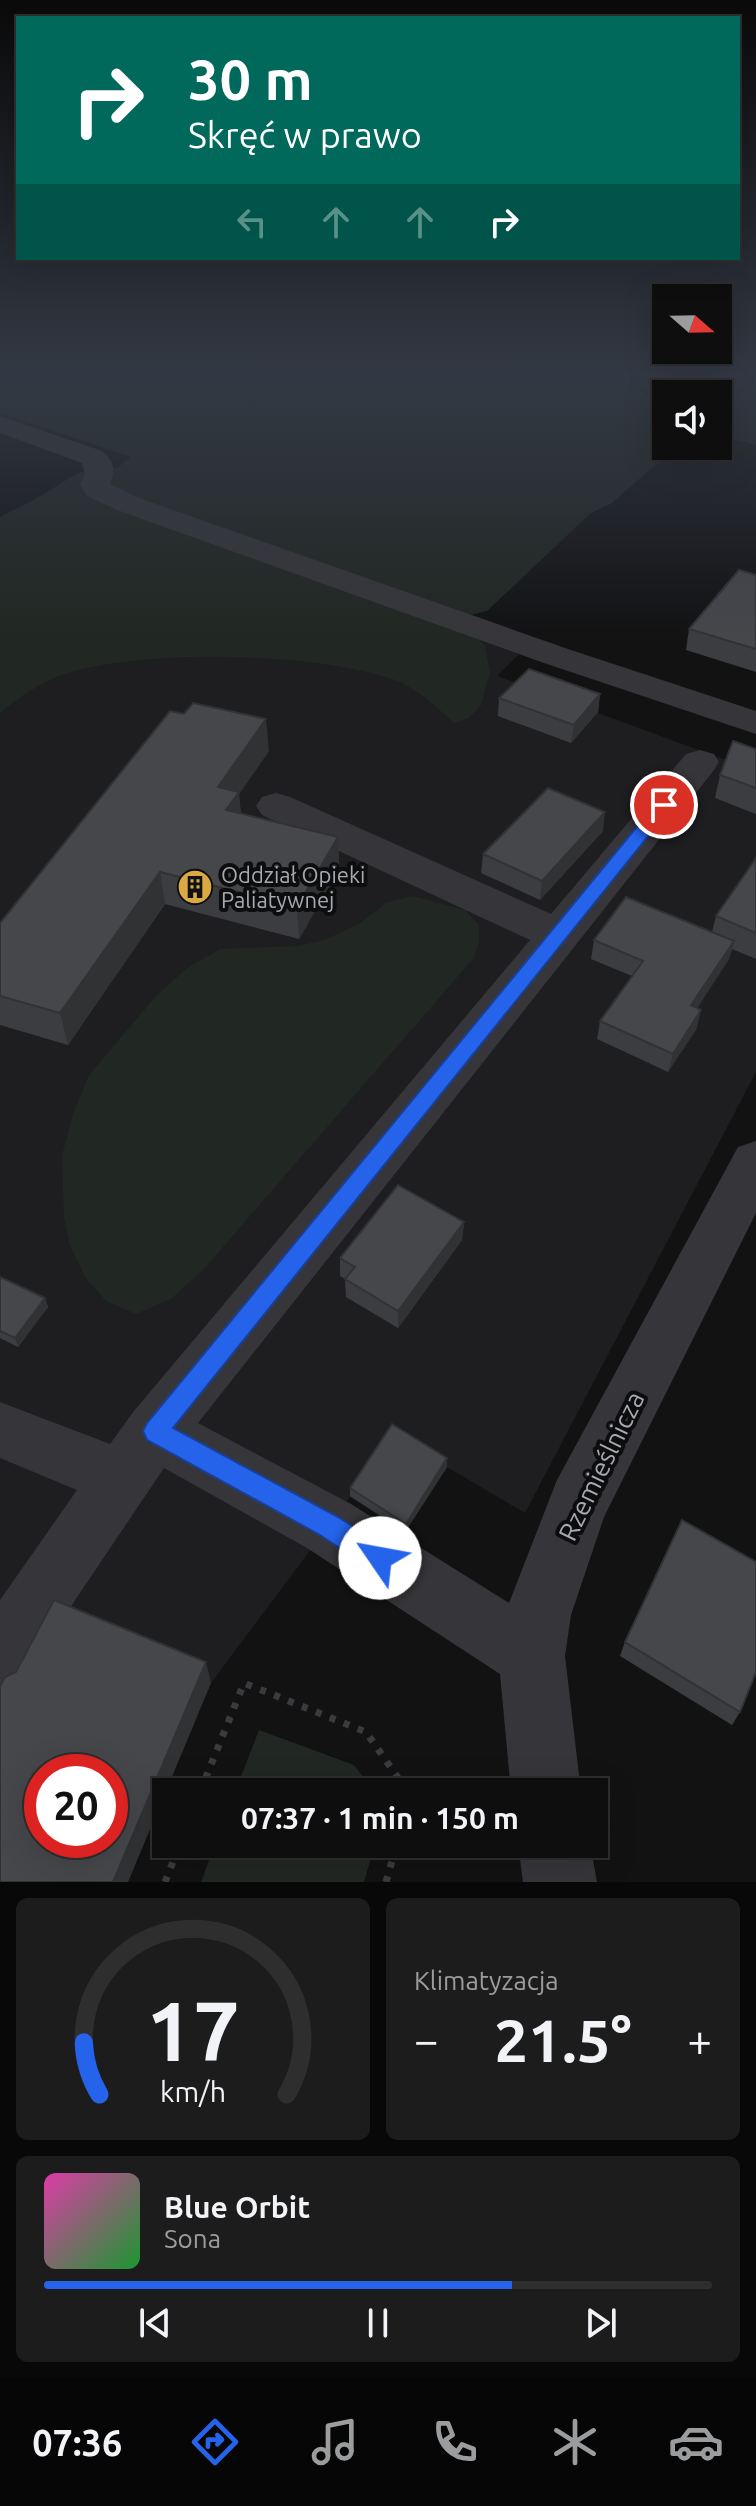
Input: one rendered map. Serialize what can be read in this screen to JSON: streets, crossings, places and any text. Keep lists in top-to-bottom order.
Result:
{
  "streets": {
    "street": ["Rzemieślnicza"]
  },
  "places": {
    "building": ["Oddział Opieki Paliatywnej"]
  },
  "north": "right",
  "page": {
    "turn": ["30 m", "Skręć w prawo"],
    "limit": "20",
    "trip": "07:37 · 1 min · 150 m",
    "tile": "Klimatyzacja",
    "heat": ["−", "21.5°", "+"],
    "song": ["Blue Orbit", "Sona"],
    "tabs": "07:36",
    "gauge": ["17", "km/h"]
  }
}
